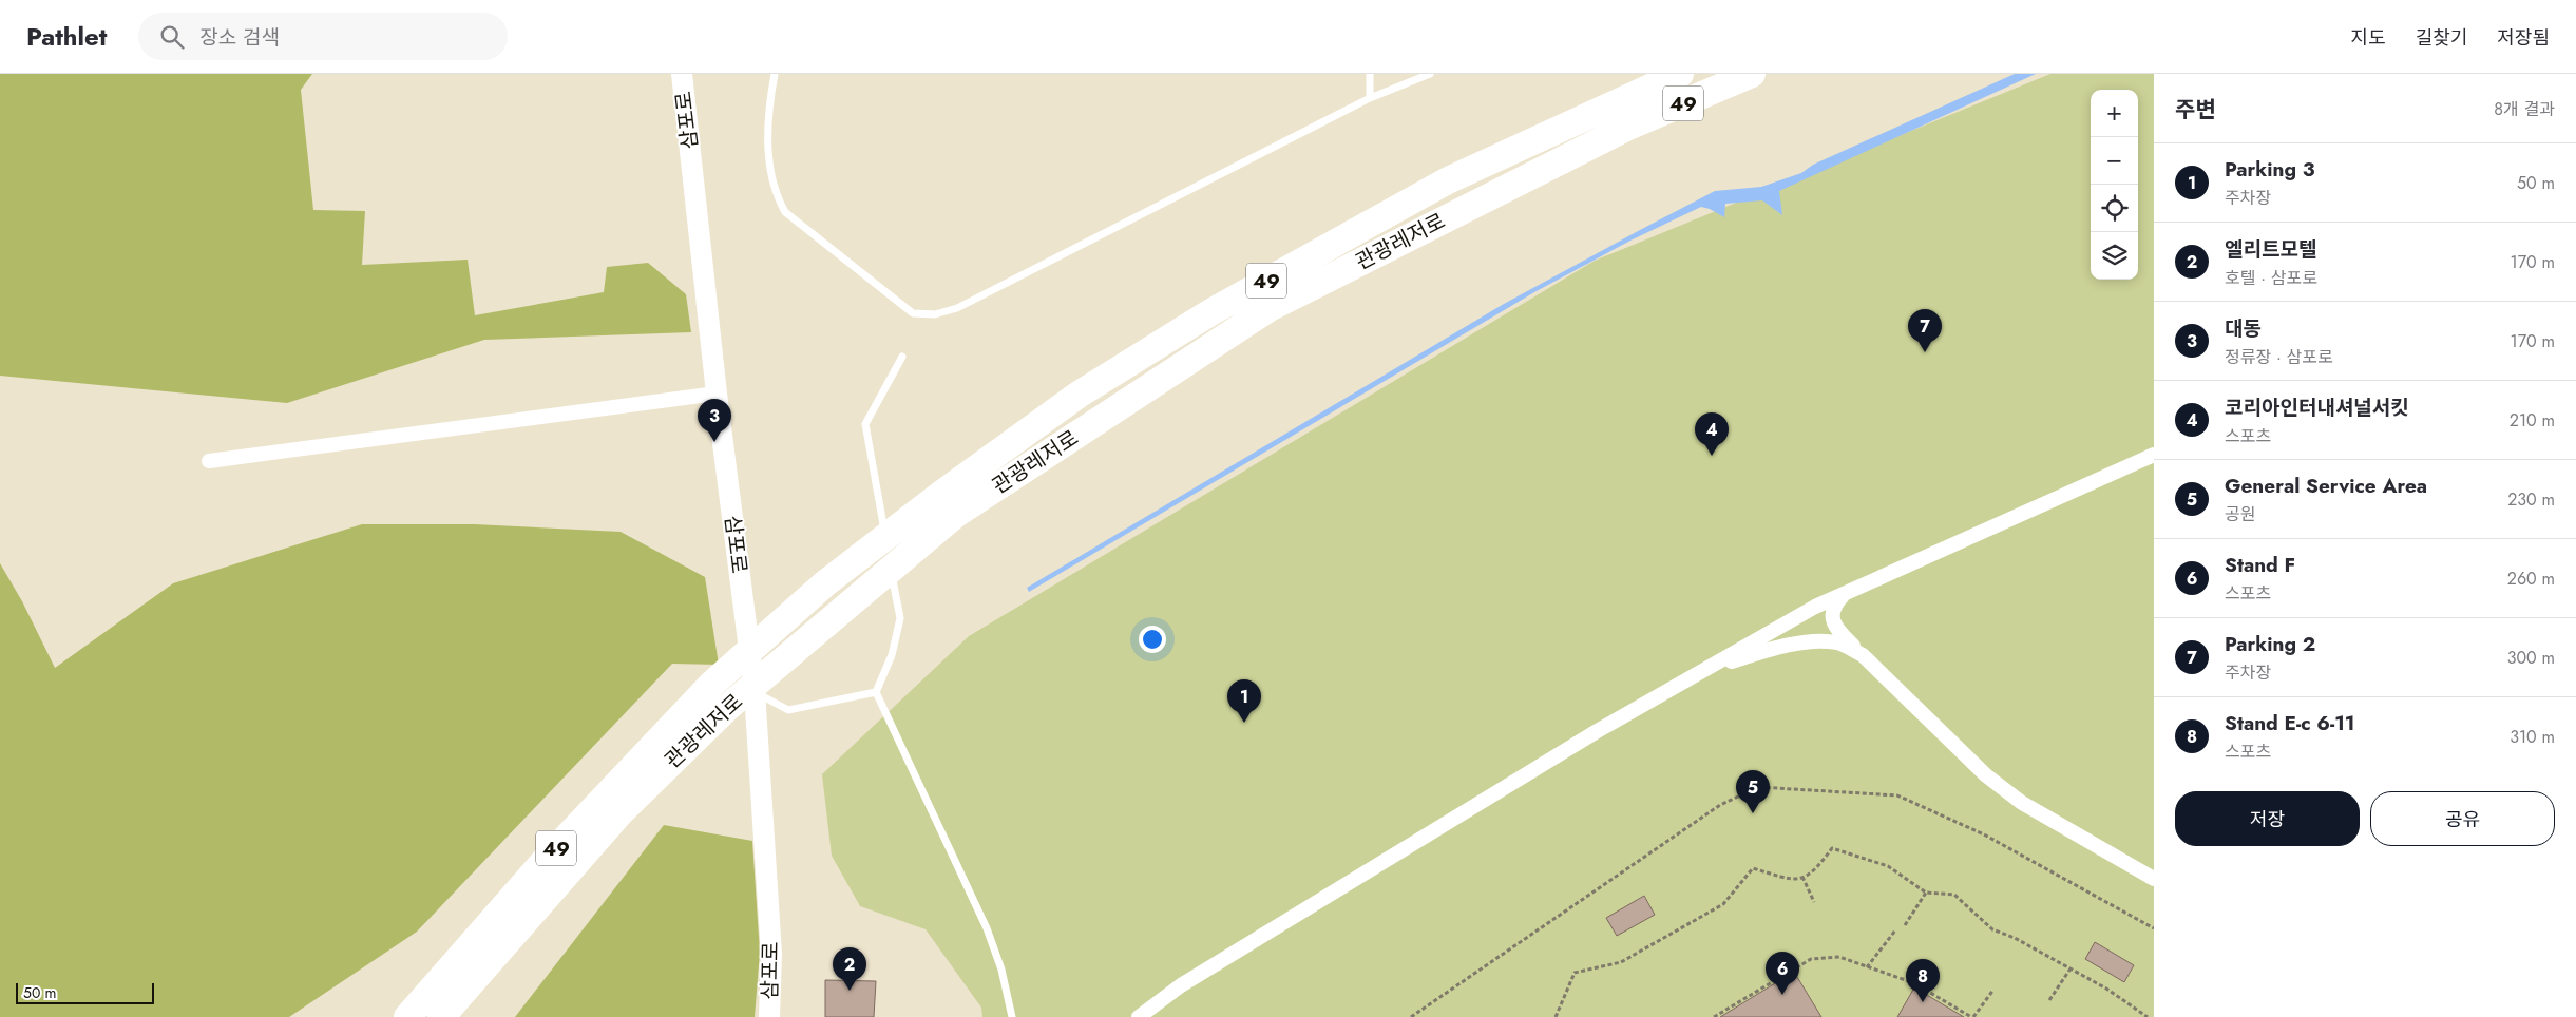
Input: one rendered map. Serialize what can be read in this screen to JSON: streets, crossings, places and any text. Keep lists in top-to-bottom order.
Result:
{
  "streets": {
    "highway": ["49", "관광레저로"],
    "street": ["삼포로"]
  },
  "scale_bar": "50 m",
  "page": {
    "header": "Pathlet",
    "search": "장소 검색",
    "nav": ["지도", "길찾기", "저장됨"],
    "heading": ["주변", "8개 결과"],
    "map_buttons": ["+", "−"],
    "list": [
      {
        "mark": "1",
        "name": "Parking 3",
        "note": "주차장",
        "value": "50 m"
      },
      {
        "mark": "2",
        "name": "엘리트모텔",
        "note": "호텔 · 삼포로",
        "value": "170 m"
      },
      {
        "mark": "3",
        "name": "대동",
        "note": "정류장 · 삼포로",
        "value": "170 m"
      },
      {
        "mark": "4",
        "name": "코리아인터내셔널서킷",
        "note": "스포츠",
        "value": "210 m"
      },
      {
        "mark": "5",
        "name": "General Service Area",
        "note": "공원",
        "value": "230 m"
      },
      {
        "mark": "6",
        "name": "Stand F",
        "note": "스포츠",
        "value": "260 m"
      },
      {
        "mark": "7",
        "name": "Parking 2",
        "note": "주차장",
        "value": "300 m"
      },
      {
        "mark": "8",
        "name": "Stand E-c 6-11",
        "note": "스포츠",
        "value": "310 m"
      }
    ],
    "pins": [
      "7",
      "3",
      "4",
      "1",
      "5",
      "2",
      "6",
      "8"
    ],
    "buttons": ["저장", "공유"],
    "scale": "50 m"
  }
}
